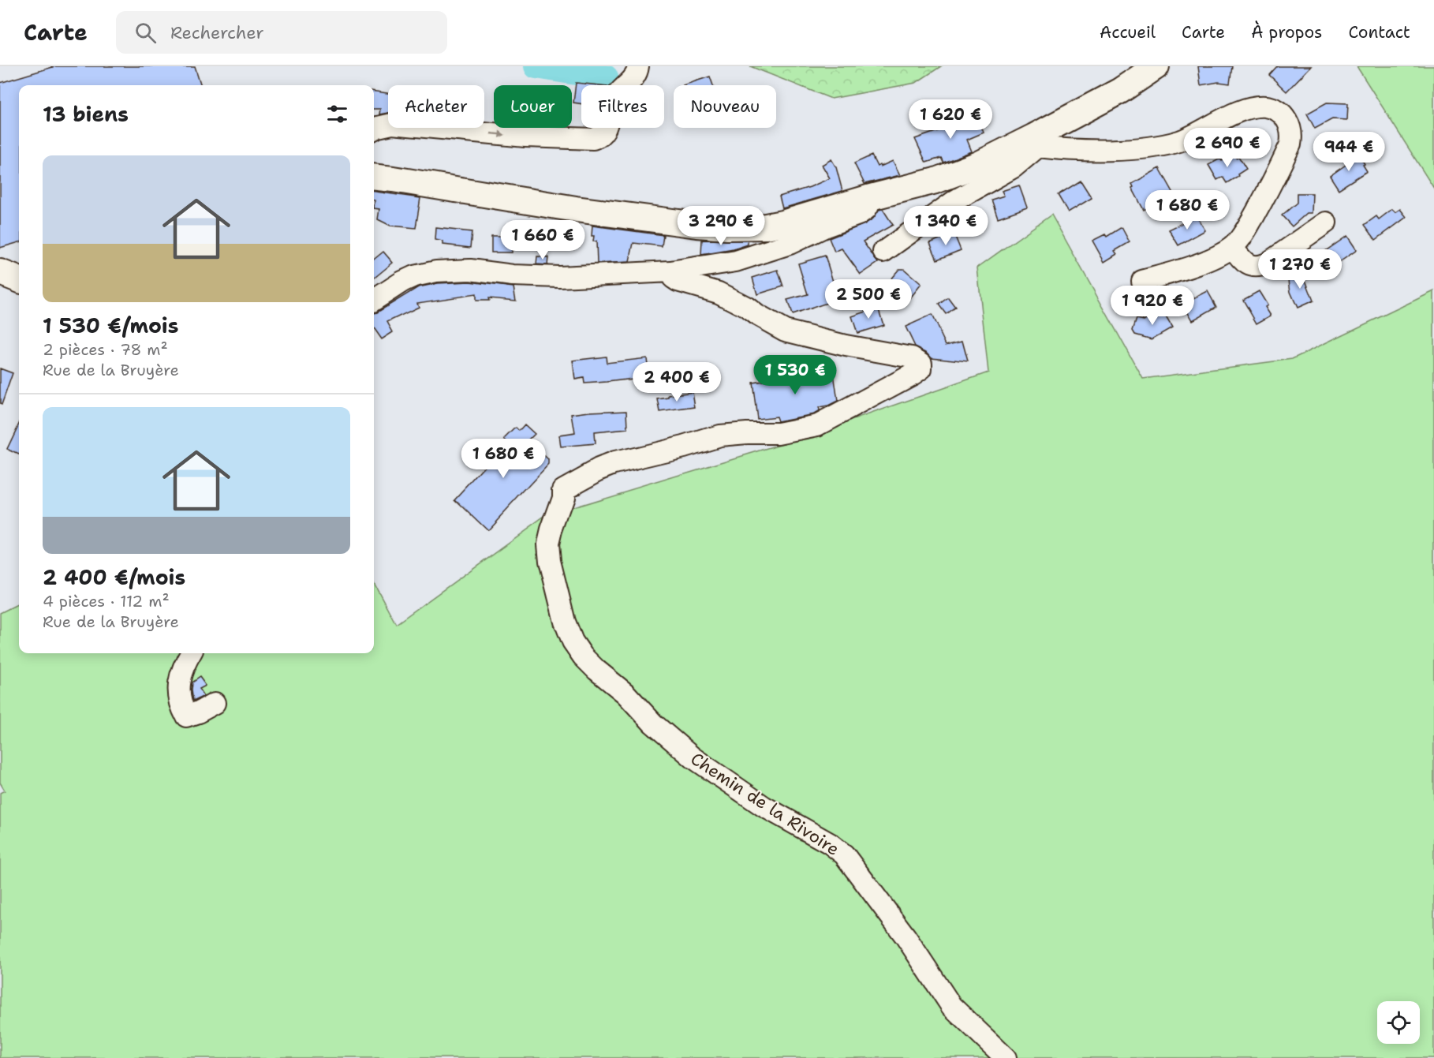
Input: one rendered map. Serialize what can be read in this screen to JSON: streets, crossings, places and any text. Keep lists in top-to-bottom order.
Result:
{
  "streets": {
    "street": ["Chemin de la Rivoire"]
  },
  "page": {
    "header": "Carte",
    "search": "Rechercher",
    "nav": [
      "Accueil",
      "Carte",
      "À propos",
      "Contact"
    ],
    "chip": [
      "Acheter",
      "Louer",
      "Filtres",
      "Nouveau"
    ],
    "heading": "13 biens",
    "price": [
      "1 620 €",
      "2 690 €",
      "944 €",
      "1 680 €",
      "3 290 €",
      "1 340 €",
      "1 660 €",
      "1 270 €",
      "2 500 €",
      "1 920 €",
      "1 530 €",
      "2 400 €",
      "1 680 €"
    ],
    "list": [
      {
        "name": "1 530 €/mois",
        "note": "2 pièces · 78 m² · Rue de la Bruyère"
      },
      {
        "name": "2 400 €/mois",
        "note": "4 pièces · 112 m² · Rue de la Bruyère"
      }
    ]
  }
}
